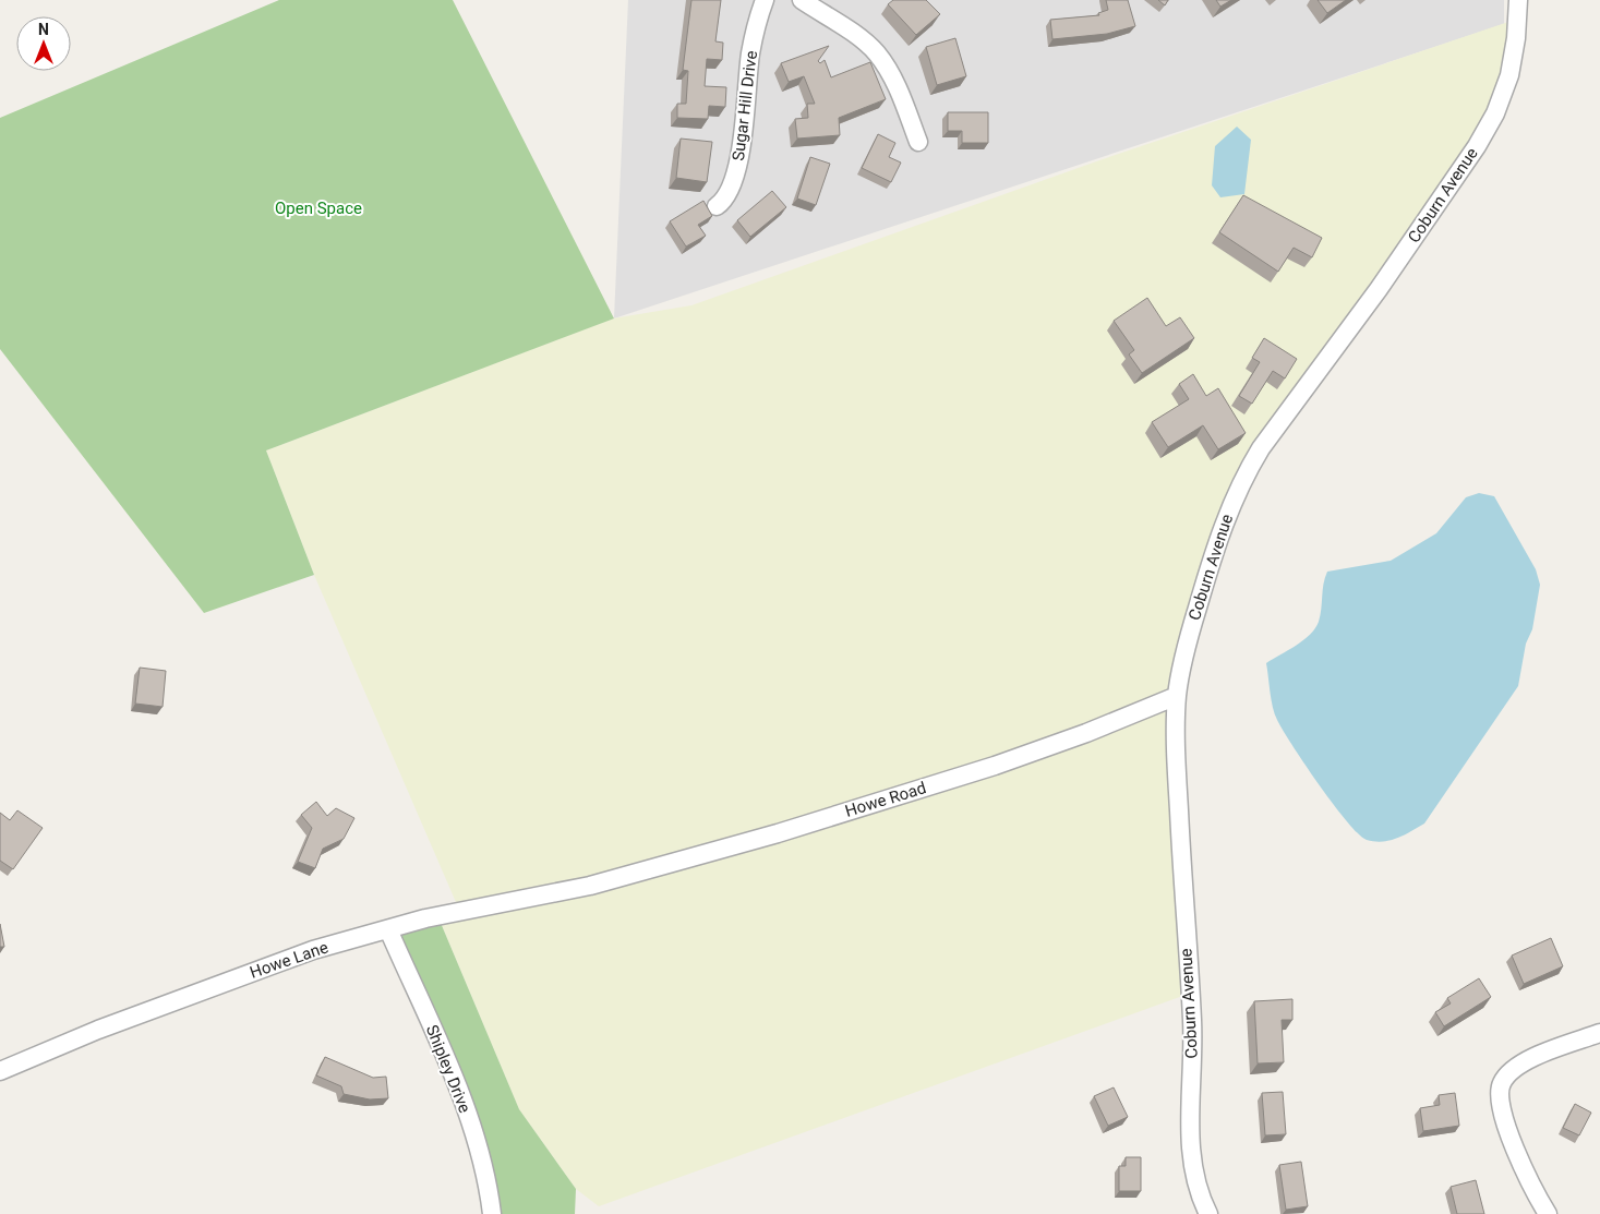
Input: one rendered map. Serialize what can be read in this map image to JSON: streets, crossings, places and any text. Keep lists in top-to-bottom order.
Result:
{
  "streets": {
    "street": [
      "Sugar Hill Drive",
      "Coburn Avenue",
      "Howe Road",
      "Howe Lane",
      "Shipley Drive"
    ]
  },
  "crossings": [
    ["Coburn Avenue", "Howe Road"],
    ["Howe Road", "Howe Lane"],
    ["Howe Lane", "Shipley Drive"]
  ],
  "parks": ["Open Space"],
  "north": "top"
}
